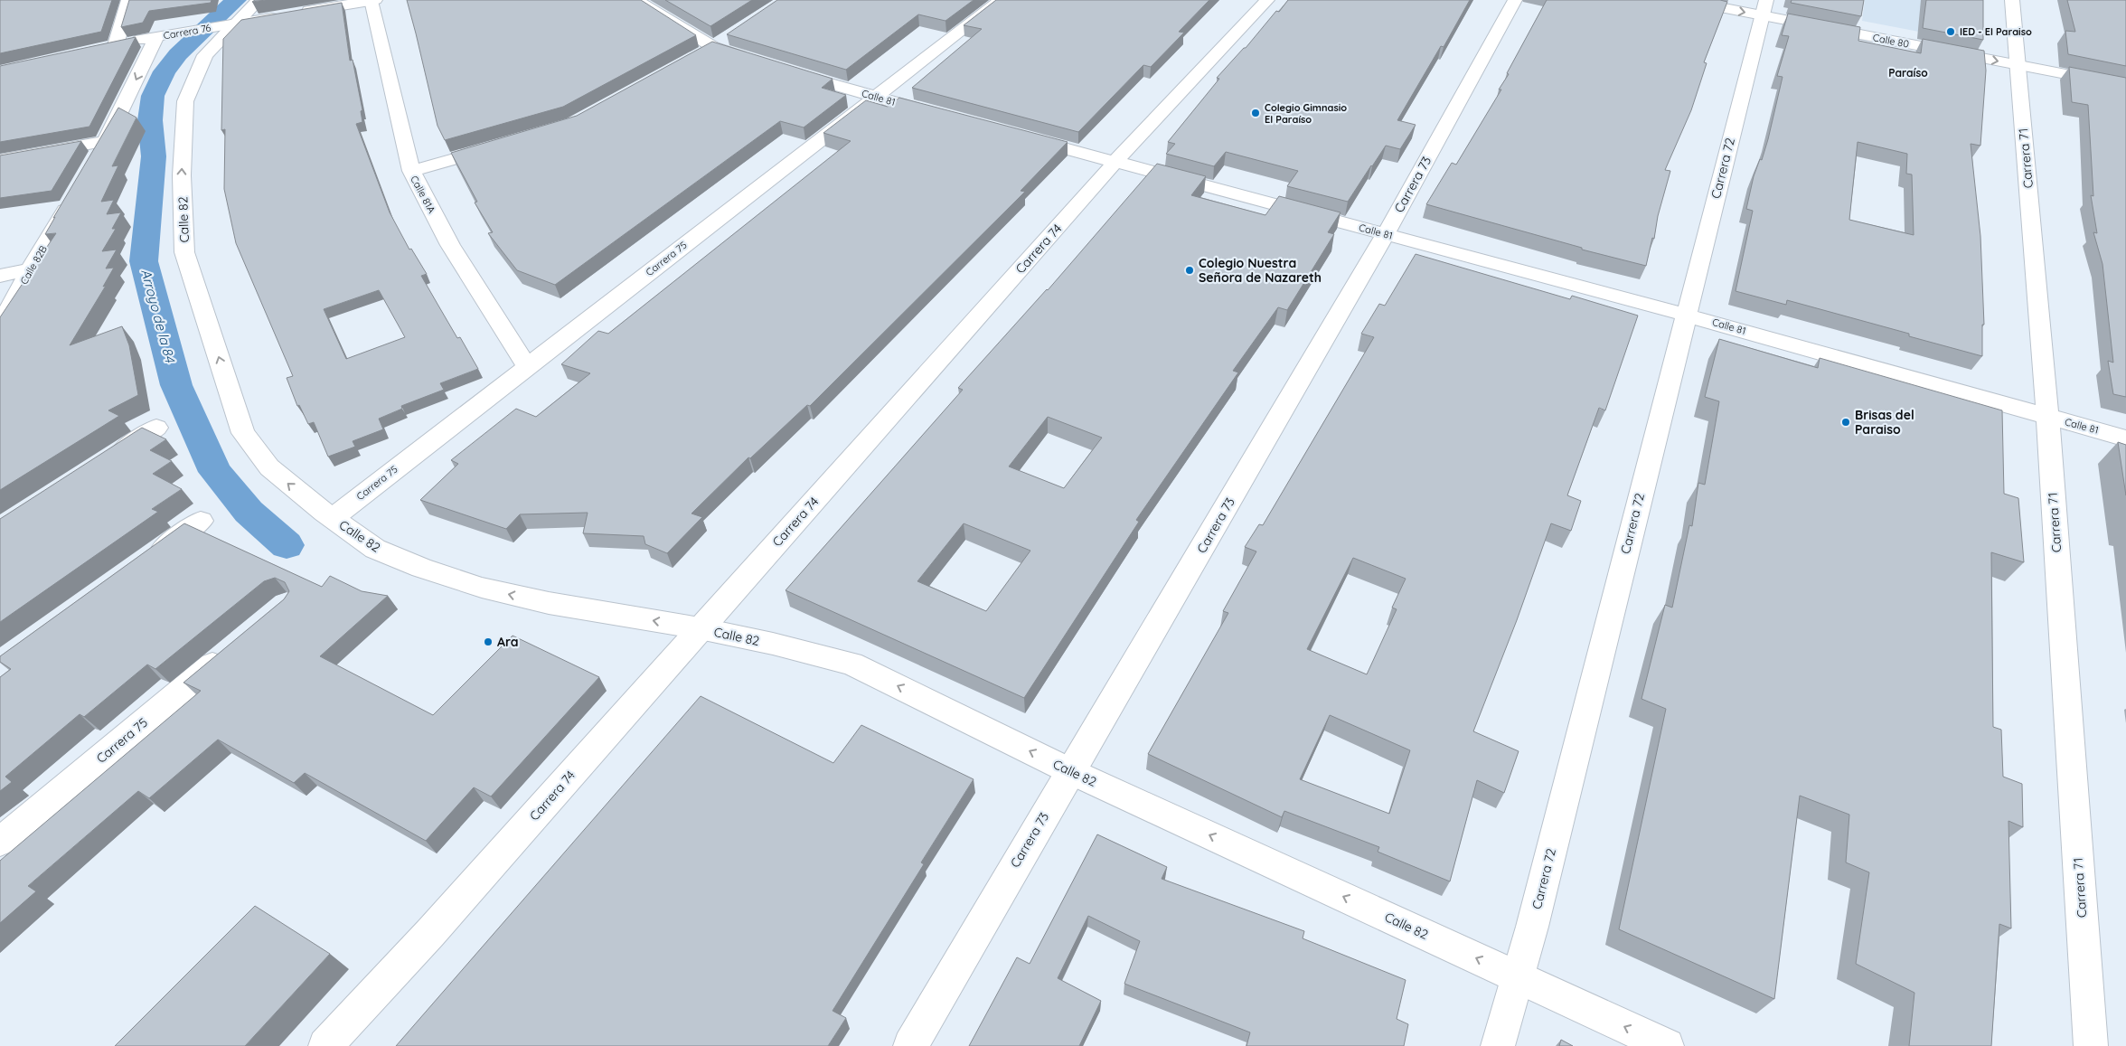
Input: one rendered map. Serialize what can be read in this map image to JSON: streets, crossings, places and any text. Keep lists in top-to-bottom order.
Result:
{
  "streets": {
    "street": [
      "Carrera 76",
      "Calle 80",
      "Calle 81",
      "Carrera 71",
      "Carrera 72",
      "Carrera 73",
      "Calle 81A",
      "Calle 82",
      "Carrera 74",
      "Carrera 75",
      "Calle 82B"
    ]
  },
  "crossings": [
    ["Carrera 76", "Calle 81A"],
    ["Carrera 76", "Calle 82"],
    ["Calle 80", "Carrera 71"],
    ["Calle 80", "Carrera 72"],
    ["Calle 81", "Carrera 71"],
    ["Calle 81", "Carrera 72"],
    ["Calle 81", "Carrera 73"],
    ["Calle 81", "Carrera 74"],
    ["Calle 81", "Carrera 75"],
    ["Carrera 72", "Calle 82"],
    ["Carrera 73", "Calle 82"],
    ["Calle 81A", "Carrera 75"],
    ["Calle 82", "Carrera 74"],
    ["Calle 82", "Carrera 75"]
  ],
  "one_way": ["Calle 80", "Calle 82"],
  "districts": ["Paraíso"],
  "water": ["Arroyo de la 84"],
  "places": [
    "IED - El Paraiso",
    "Colegio Gimnasio El Paraíso",
    "Colegio Nuestra Señora de Nazareth",
    "Brisas del Paraiso",
    "Ara"
  ]
}
